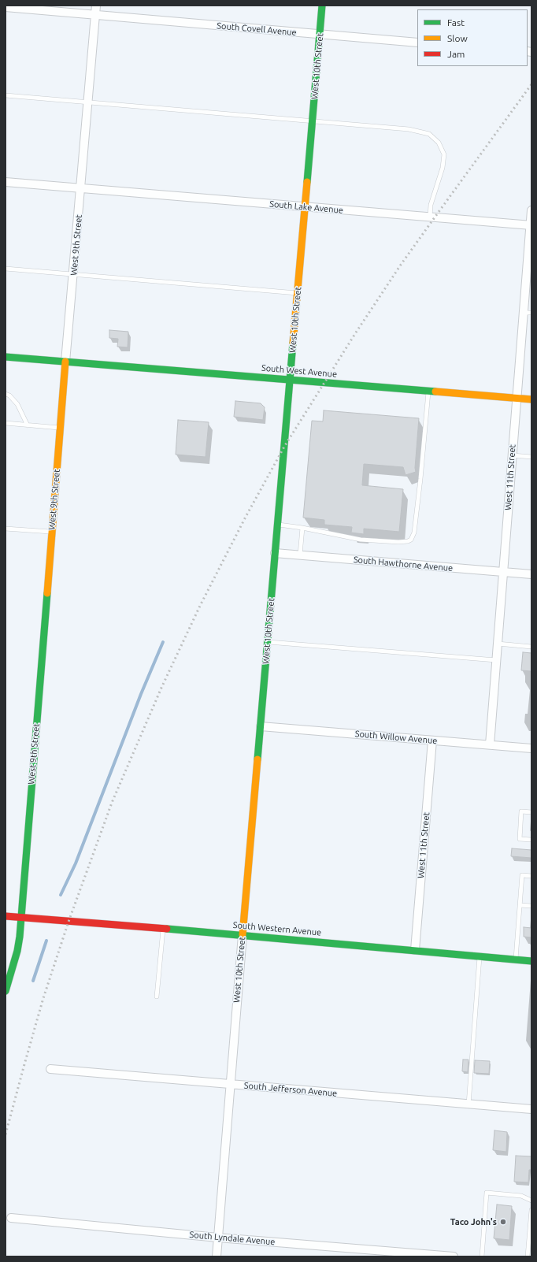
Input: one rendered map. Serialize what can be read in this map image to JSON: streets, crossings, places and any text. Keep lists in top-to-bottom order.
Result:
{
  "streets": {
    "street": [
      "South Covell Avenue",
      "West 10th Street",
      "South Lake Avenue",
      "West 9th Street",
      "South West Avenue",
      "West 11th Street",
      "South Hawthorne Avenue",
      "South Willow Avenue",
      "South Western Avenue",
      "South Jefferson Avenue",
      "South Lyndale Avenue"
    ]
  },
  "crossings": [
    ["South Covell Avenue", "West 10th Street"],
    ["South Covell Avenue", "West 9th Street"],
    ["West 10th Street", "South Lake Avenue"],
    ["West 10th Street", "South West Avenue"],
    ["West 10th Street", "South Hawthorne Avenue"],
    ["West 10th Street", "South Willow Avenue"],
    ["West 10th Street", "South Western Avenue"],
    ["West 10th Street", "South Jefferson Avenue"],
    ["West 10th Street", "South Lyndale Avenue"],
    ["South Lake Avenue", "West 9th Street"],
    ["South Lake Avenue", "West 11th Street"],
    ["West 9th Street", "South West Avenue"],
    ["West 9th Street", "South Western Avenue"],
    ["South West Avenue", "West 11th Street"],
    ["West 11th Street", "South Hawthorne Avenue"],
    ["West 11th Street", "South Willow Avenue"],
    ["West 11th Street", "South Western Avenue"]
  ],
  "places": ["Taco John's"],
  "legend": ["Fast", "Slow", "Jam"]
}
